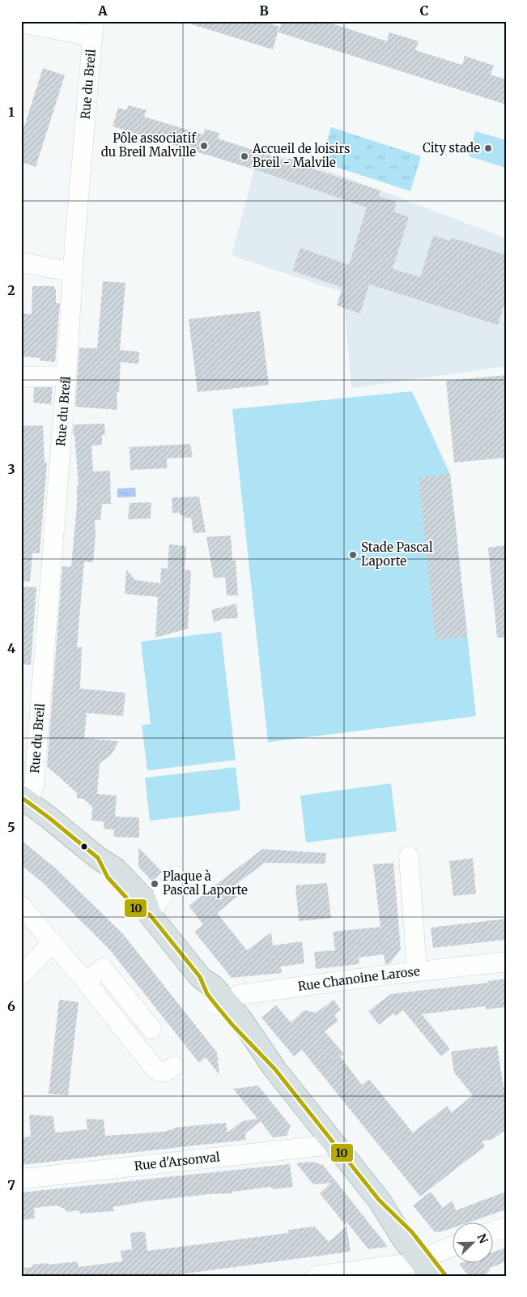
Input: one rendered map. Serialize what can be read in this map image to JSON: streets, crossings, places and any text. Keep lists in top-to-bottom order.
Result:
{
  "streets": {
    "street": ["Rue du Breil", "Rue Chanoine Larose", "Rue d'Arsonval"]
  },
  "places": [
    "Pôle associatif du Breil Malville",
    "City stade",
    "Accueil de loisirs Breil - Malvile",
    "Stade Pascal Laporte",
    "Plaque à Pascal Laporte"
  ],
  "lines": ["transit line 10"],
  "north": "top right",
  "grid": {
    "columns": ["A", "B", "C"],
    "rows": [
      "1",
      "2",
      "3",
      "4",
      "5",
      "6",
      "7"
    ]
  }
}
